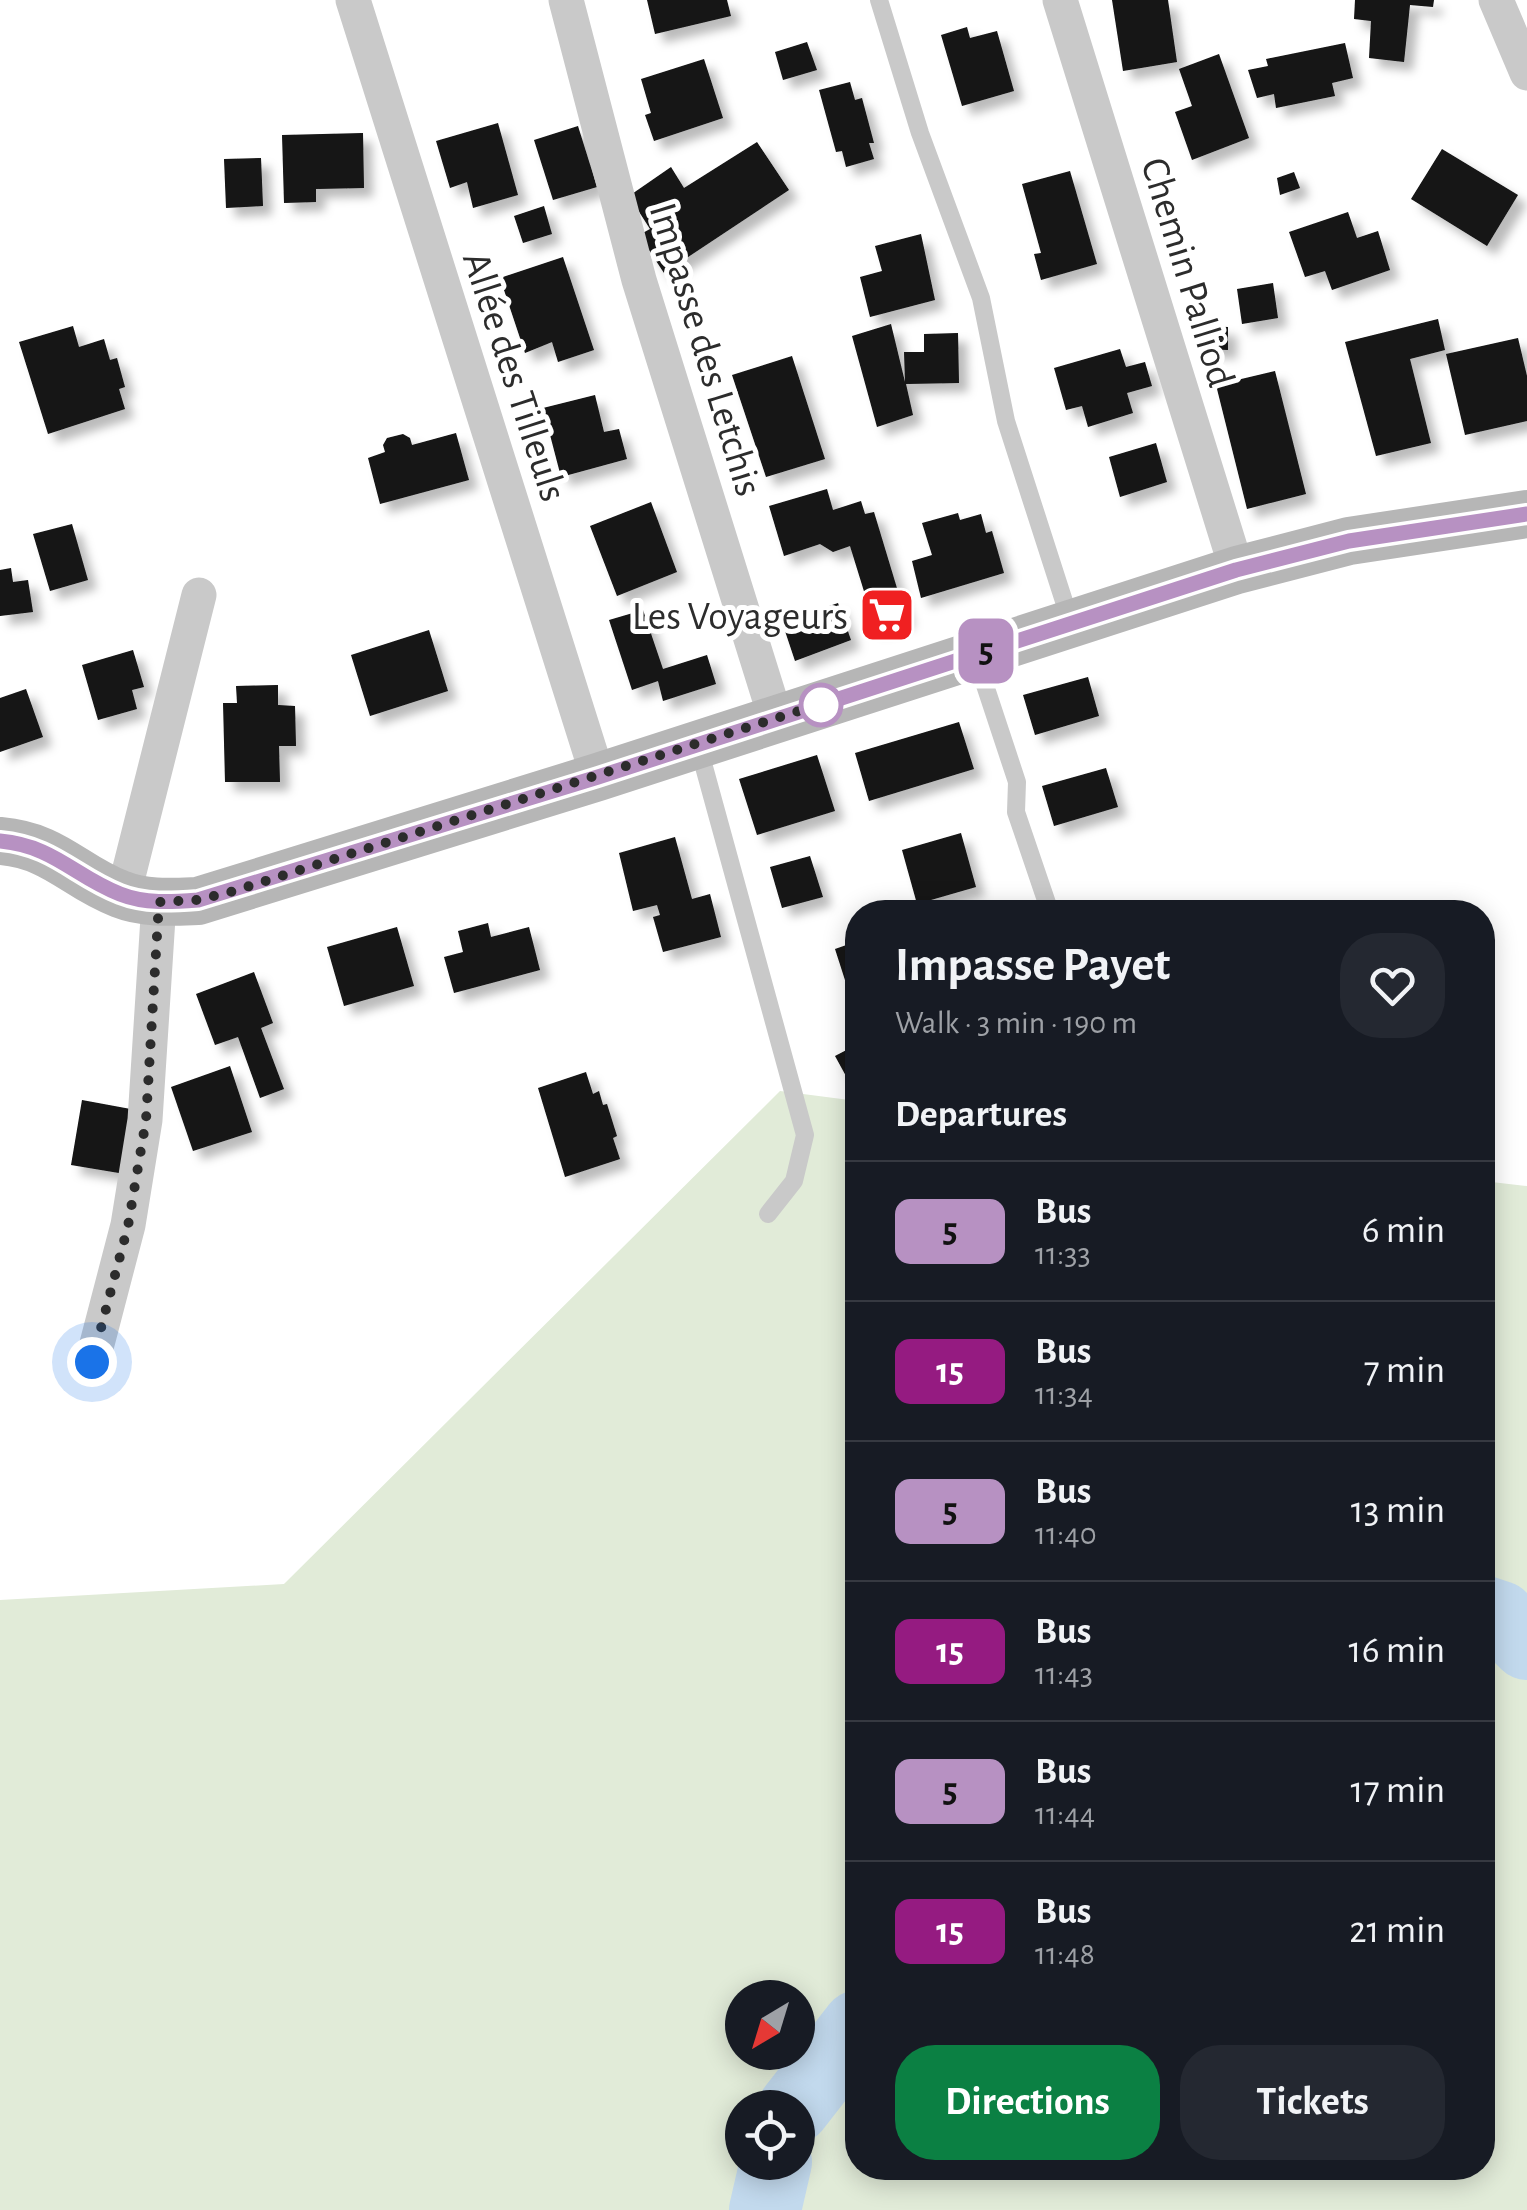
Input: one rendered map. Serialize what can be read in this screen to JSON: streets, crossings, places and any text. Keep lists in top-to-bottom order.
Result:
{
  "streets": {
    "street": ["Chemin Palliod", "Impasse des Letchis", "Allée des Tilleuls"]
  },
  "places": {
    "supermarket": ["Les Voyageurs"]
  },
  "lines": ["bus line 5"],
  "north": "bottom left",
  "page": {
    "on_map": "5",
    "heading": [
      ["Impasse Payet", "Walk · 3 min · 190 m"],
      "Departures"
    ],
    "list": [
      {
        "mark": "5",
        "name": "Bus",
        "note": "11:33",
        "value": "6 min"
      },
      {
        "mark": "15",
        "name": "Bus",
        "note": "11:34",
        "value": "7 min"
      },
      {
        "mark": "5",
        "name": "Bus",
        "note": "11:40",
        "value": "13 min"
      },
      {
        "mark": "15",
        "name": "Bus",
        "note": "11:43",
        "value": "16 min"
      },
      {
        "mark": "5",
        "name": "Bus",
        "note": "11:44",
        "value": "17 min"
      },
      {
        "mark": "15",
        "name": "Bus",
        "note": "11:48",
        "value": "21 min"
      }
    ],
    "buttons": ["Directions", "Tickets"]
  }
}
